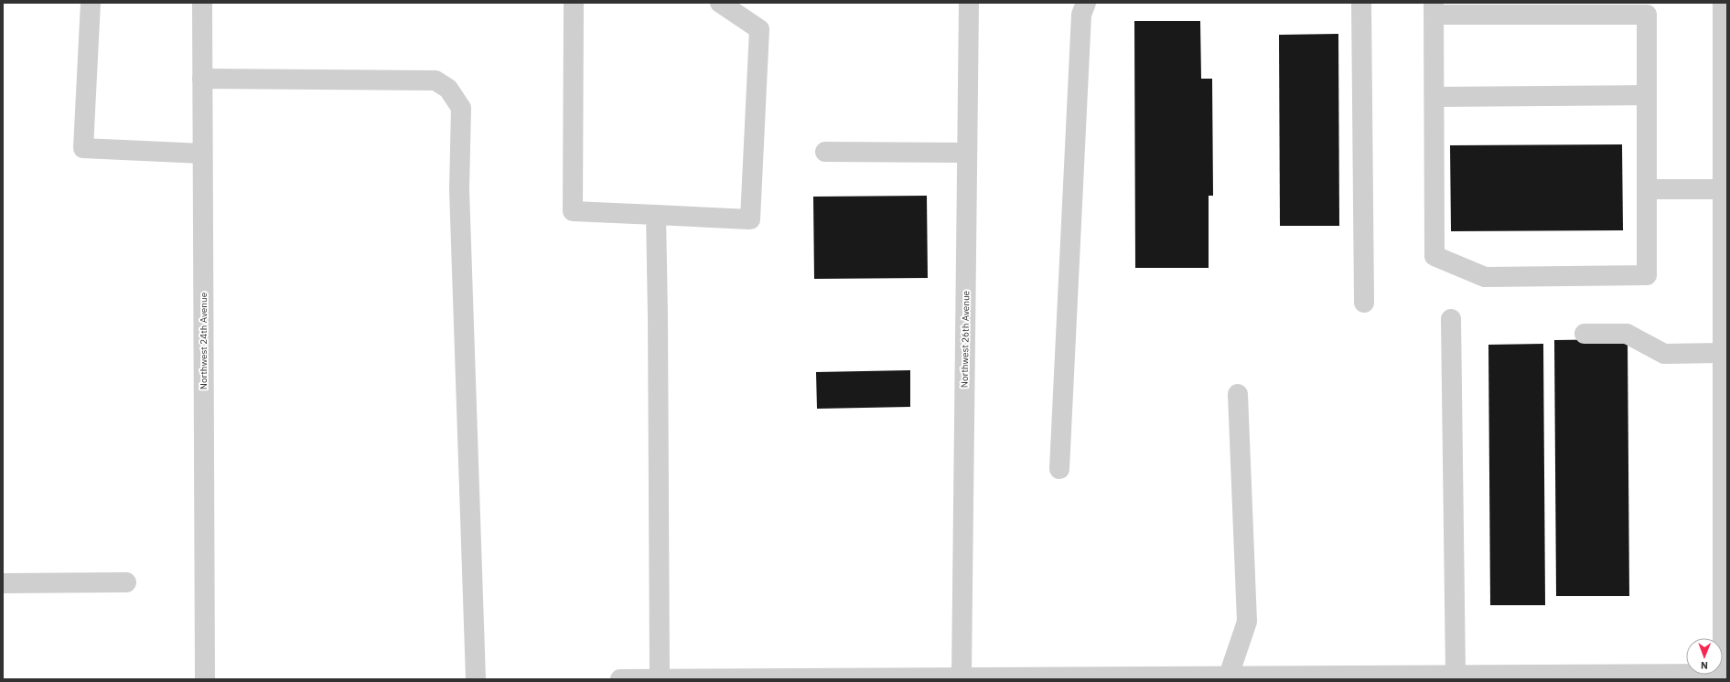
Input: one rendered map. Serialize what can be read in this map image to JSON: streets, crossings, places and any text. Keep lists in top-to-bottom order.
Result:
{
  "streets": {
    "street": ["Northwest 26th Avenue", "Northwest 24th Avenue"]
  },
  "north": "bottom"
}
